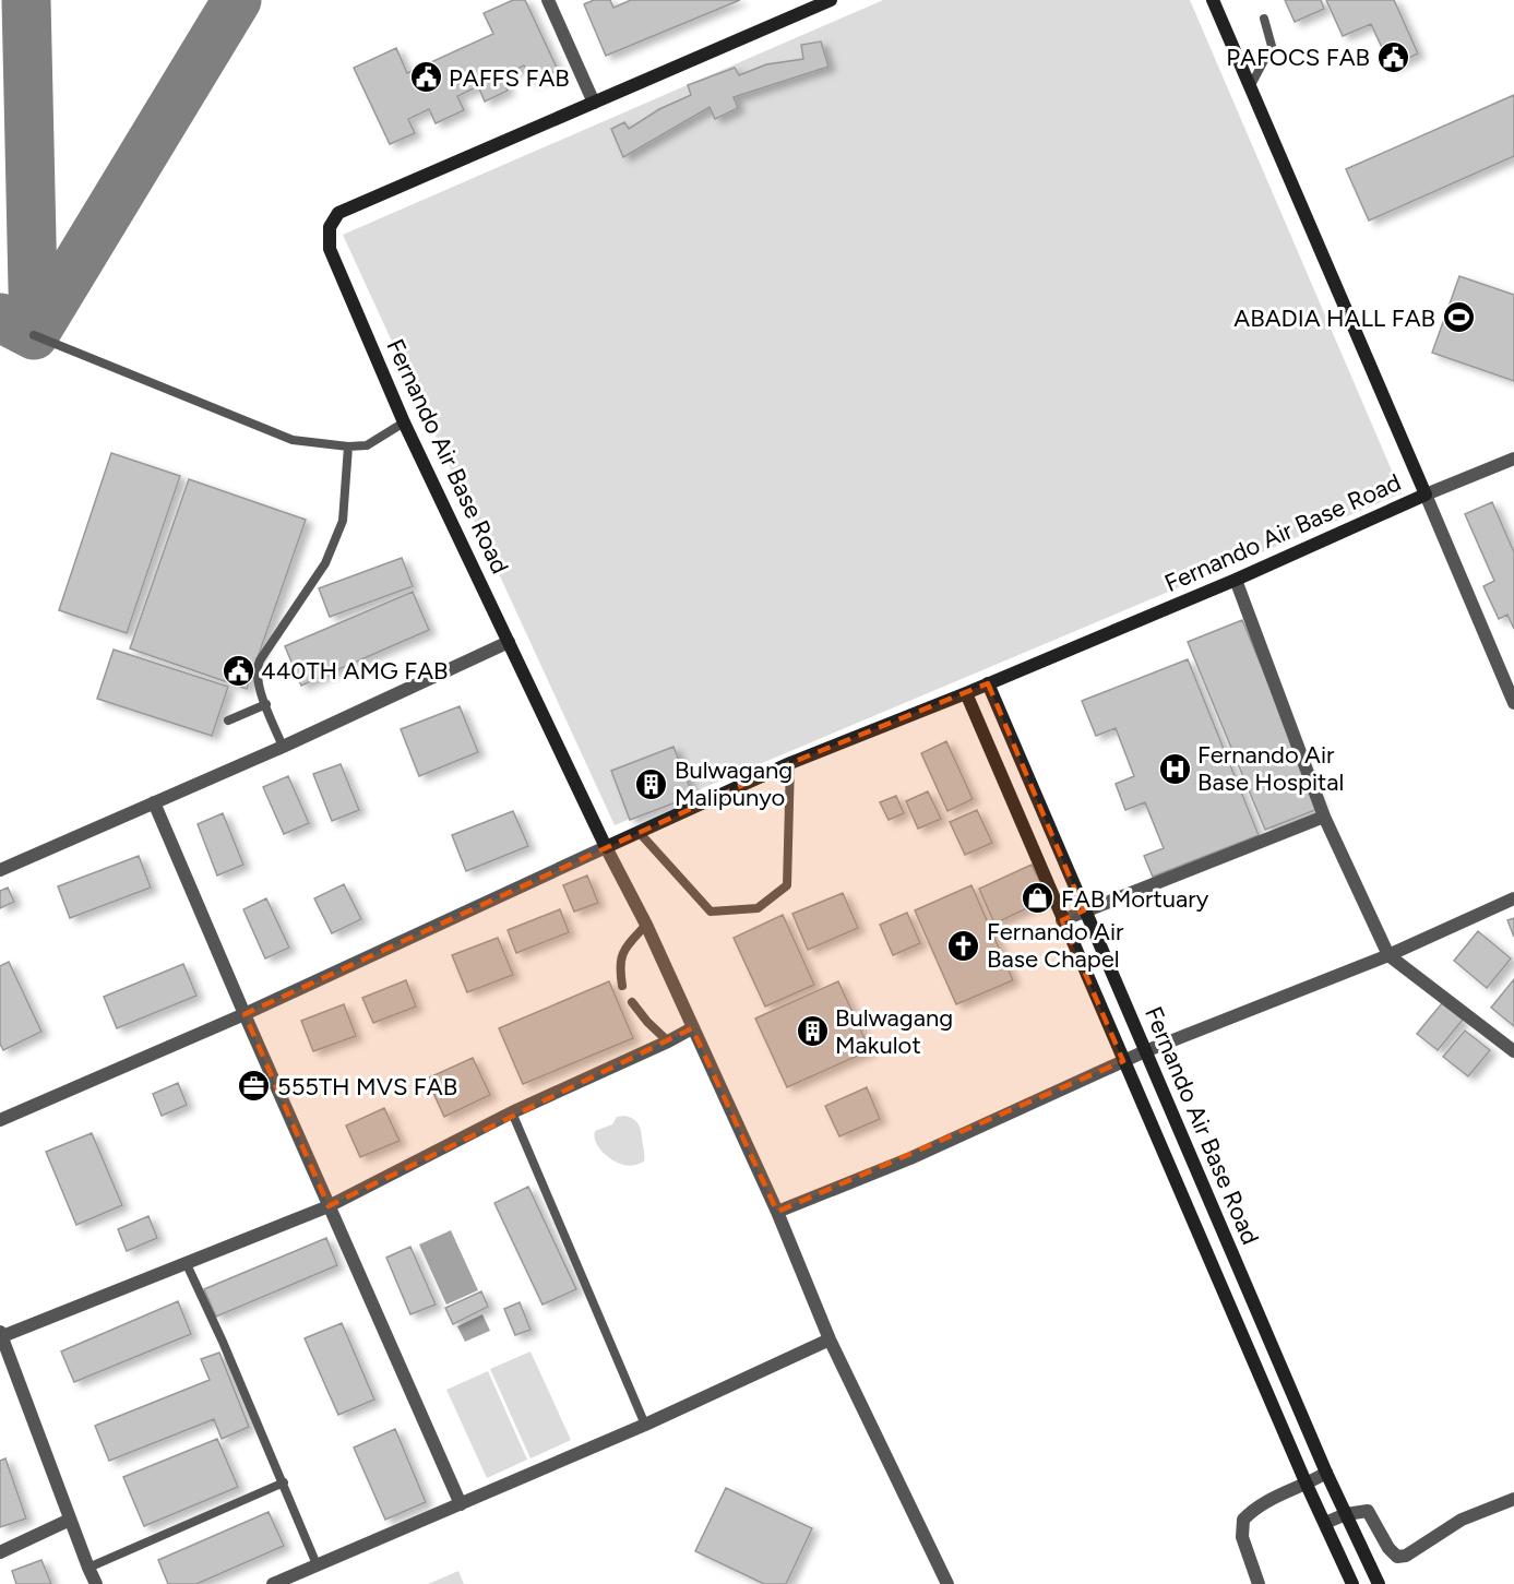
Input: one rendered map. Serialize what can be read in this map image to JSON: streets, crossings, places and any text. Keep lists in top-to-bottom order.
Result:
{
  "streets": {
    "street": ["Fernando Air Base Road"]
  },
  "places": {
    "public building": ["PAFOCS FAB", "PAFFS FAB", "440TH AMG FAB"],
    "sports": ["ABADIA HALL FAB"],
    "hospital": ["Fernando Air Base Hospital"],
    "building": ["Bulwagang Malipunyo", "Bulwagang Makulot"],
    "shop": ["FAB Mortuary"],
    "church": ["Fernando Air Base Chapel"],
    "office": ["555TH MVS FAB"]
  }
}
